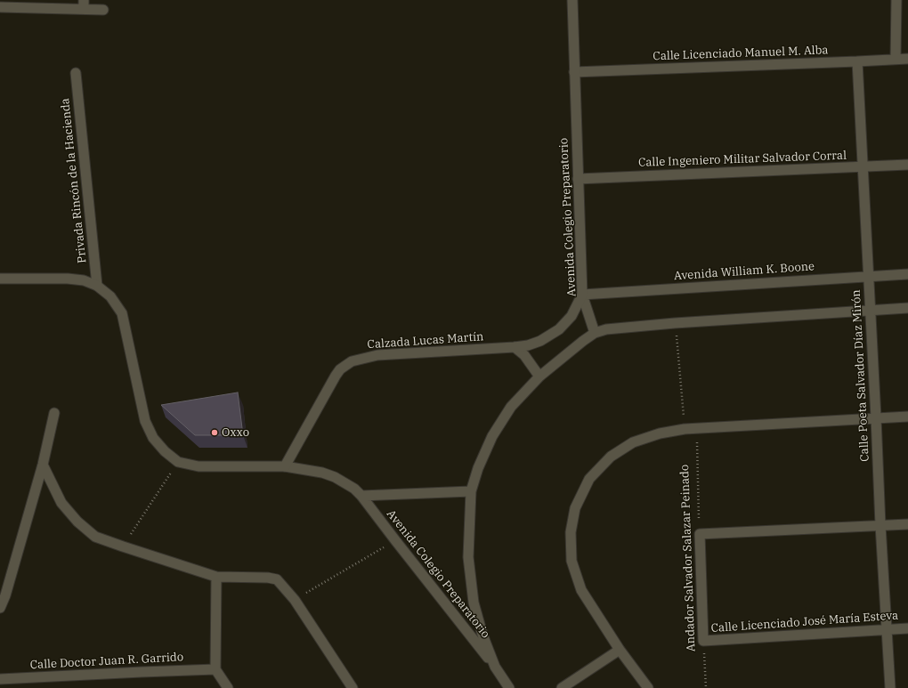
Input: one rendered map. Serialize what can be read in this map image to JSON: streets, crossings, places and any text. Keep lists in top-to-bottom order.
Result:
{
  "streets": {
    "street": [
      "Calle Licenciado Manuel M. Alba",
      "Calle Ingeniero Militar Salvador Corral",
      "Privada Rincón de la Hacienda",
      "Avenida Colegio Preparatorio",
      "Avenida William K. Boone",
      "Calzada Lucas Martín",
      "Calle Poeta Salvador Díaz Mirón",
      "Andador Salvador Salazar Peinado",
      "Calle Licenciado José María Esteva",
      "Calle Doctor Juan R. Garrido"
    ]
  },
  "crossings": [
    ["Calle Licenciado Manuel M. Alba", "Avenida Colegio Preparatorio"],
    ["Calle Licenciado Manuel M. Alba", "Calle Poeta Salvador Díaz Mirón"],
    ["Calle Ingeniero Militar Salvador Corral", "Avenida Colegio Preparatorio"],
    ["Calle Ingeniero Militar Salvador Corral", "Calle Poeta Salvador Díaz Mirón"],
    ["Avenida Colegio Preparatorio", "Avenida William K. Boone"],
    ["Avenida Colegio Preparatorio", "Calzada Lucas Martín"],
    ["Avenida William K. Boone", "Calzada Lucas Martín"],
    ["Avenida William K. Boone", "Calle Poeta Salvador Díaz Mirón"],
    ["Calle Poeta Salvador Díaz Mirón", "Calle Licenciado José María Esteva"],
    ["Andador Salvador Salazar Peinado", "Calle Licenciado José María Esteva"]
  ],
  "places": ["Oxxo"]
}
